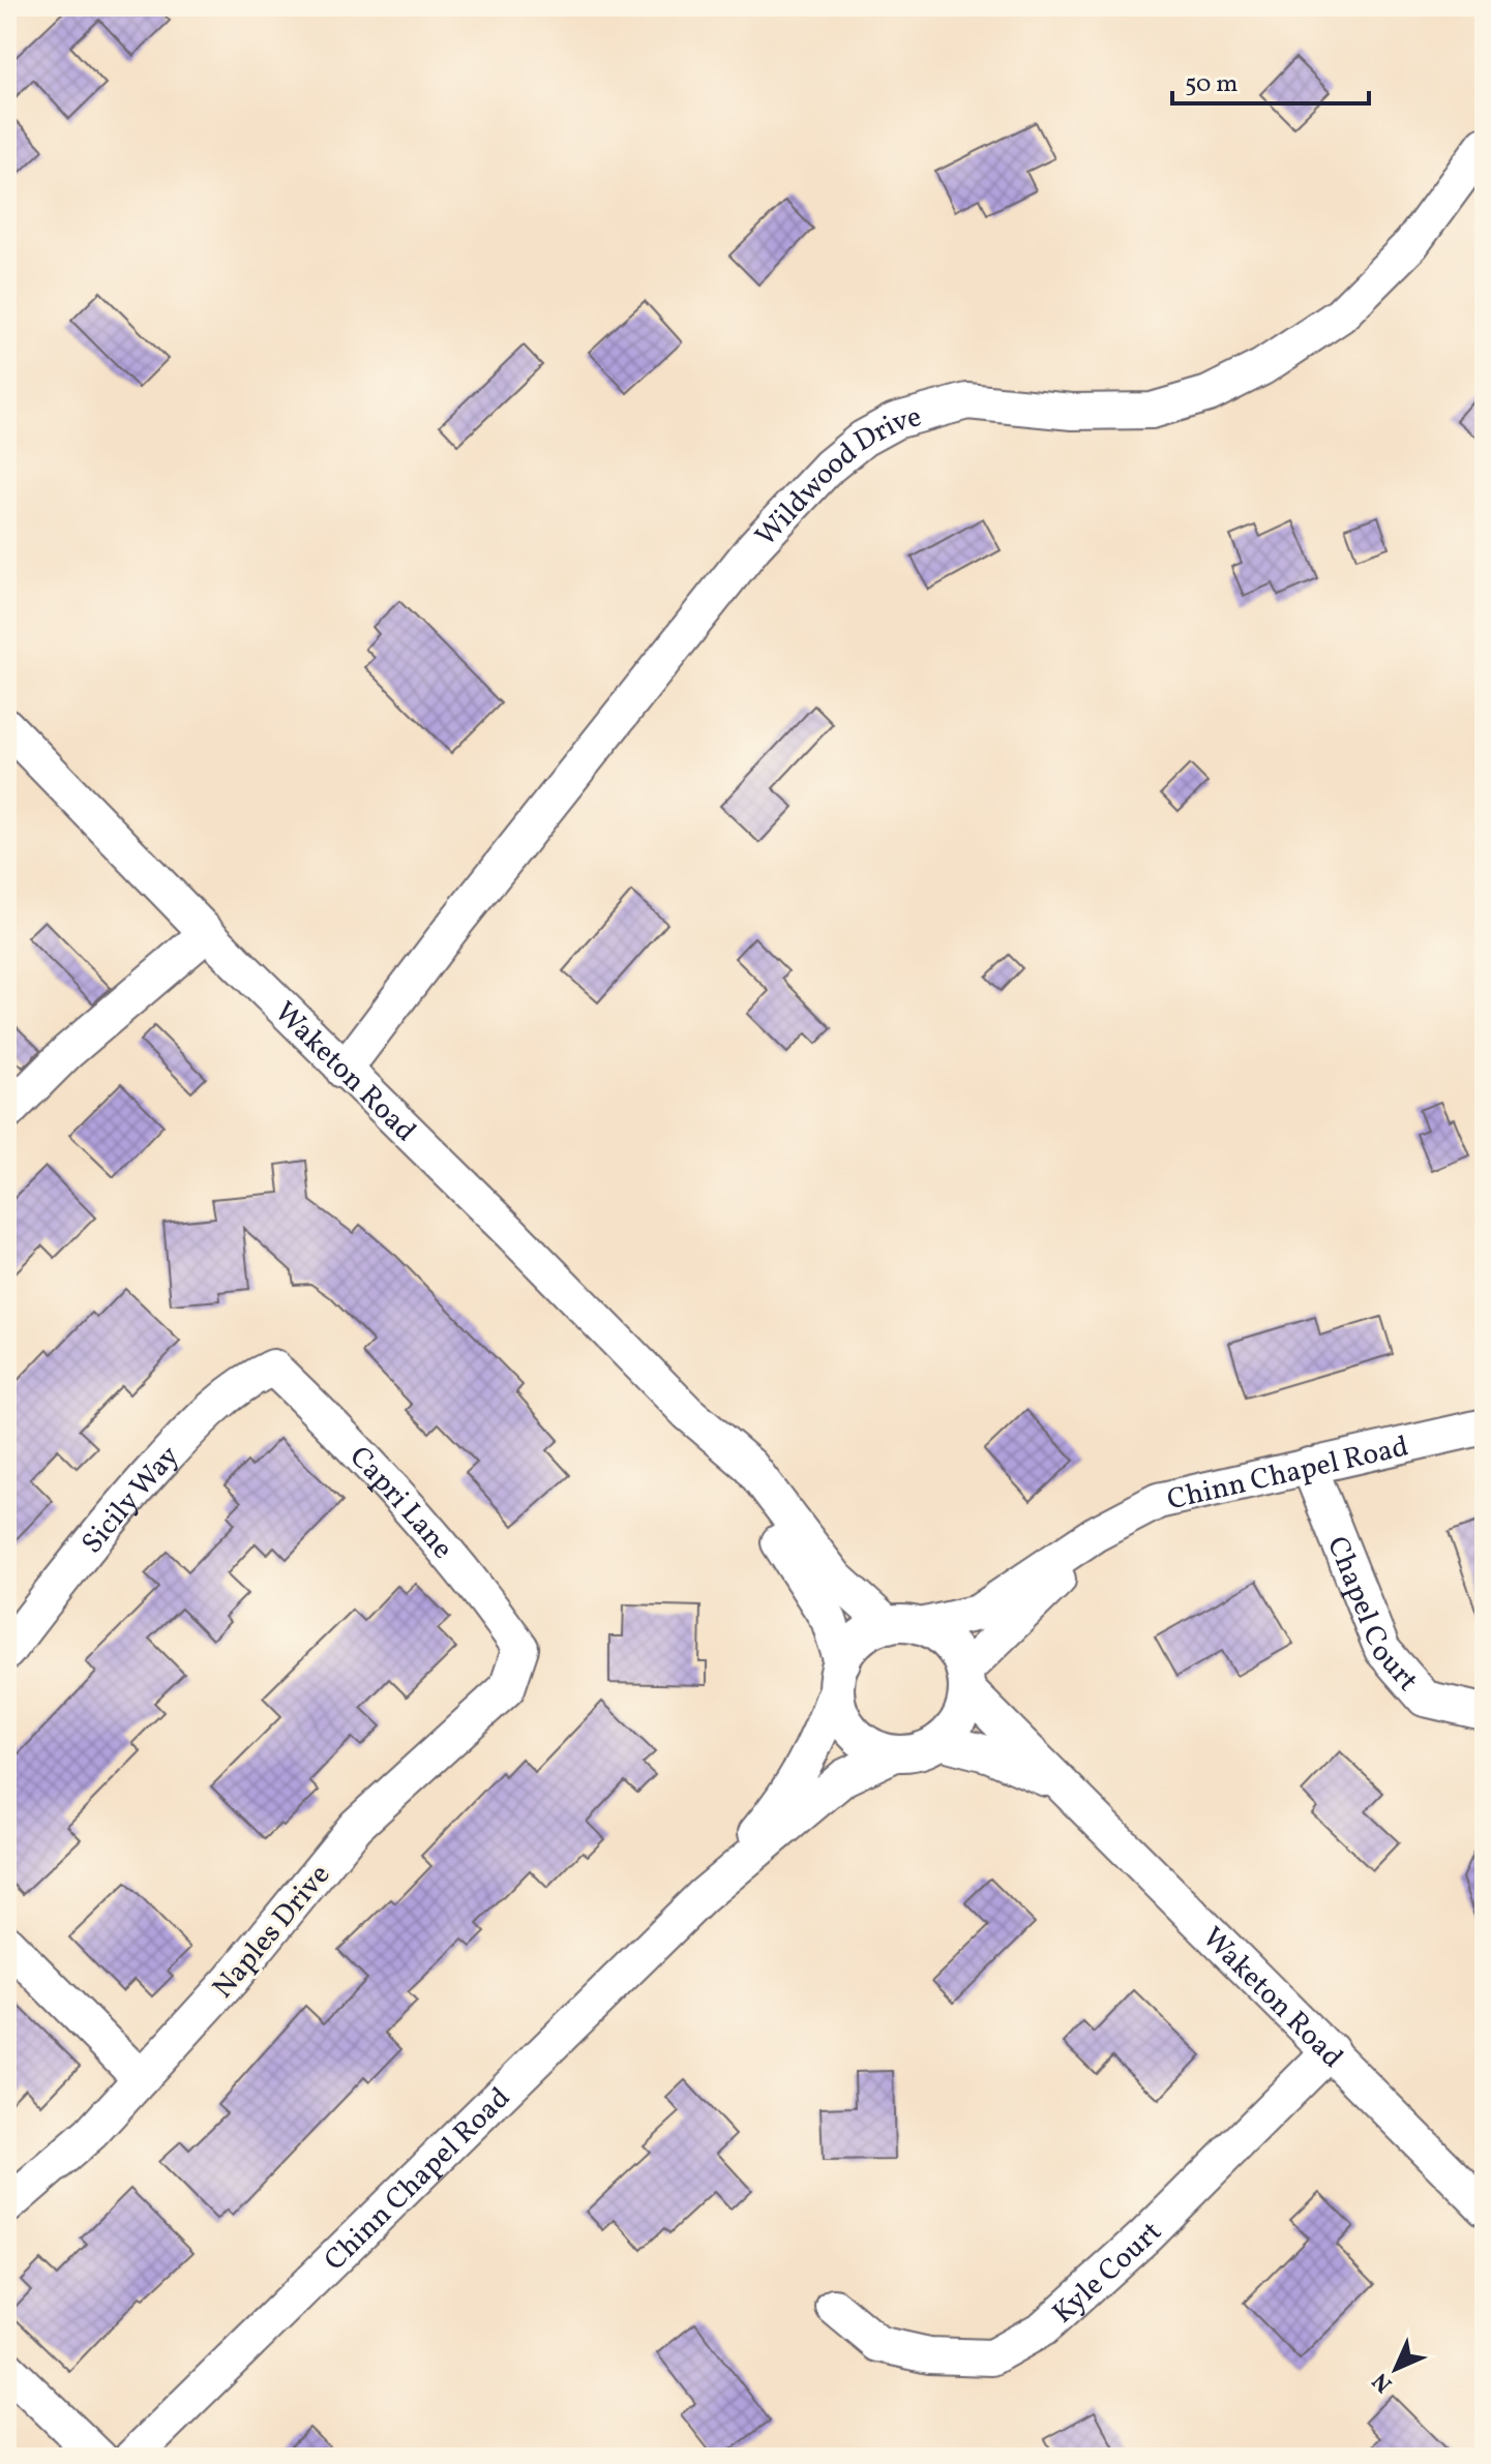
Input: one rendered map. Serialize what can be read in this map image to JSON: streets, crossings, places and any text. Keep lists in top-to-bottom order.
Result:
{
  "streets": {
    "street": [
      "Wildwood Drive",
      "Waketon Road",
      "Chinn Chapel Road",
      "Sicily Way",
      "Capri Lane",
      "Chapel Court",
      "Naples Drive",
      "Kyle Court"
    ]
  },
  "crossings": [
    ["Wildwood Drive", "Waketon Road"],
    ["Waketon Road", "Chinn Chapel Road"],
    ["Waketon Road", "Kyle Court"],
    ["Chinn Chapel Road", "Chapel Court"],
    ["Sicily Way", "Capri Lane"],
    ["Capri Lane", "Naples Drive"]
  ],
  "scale_bar": "50 m",
  "north": "bottom left"
}
